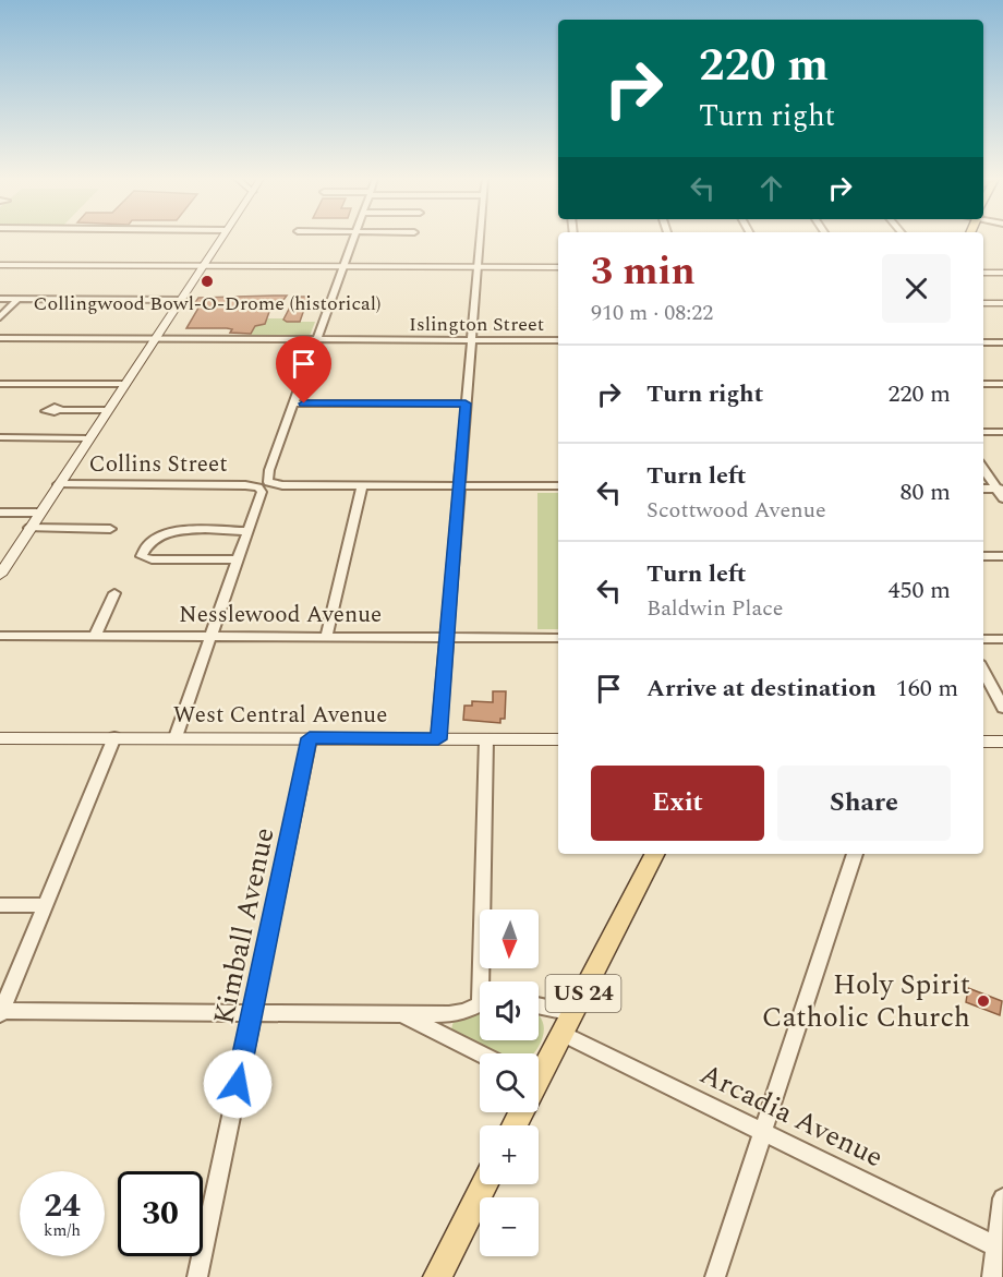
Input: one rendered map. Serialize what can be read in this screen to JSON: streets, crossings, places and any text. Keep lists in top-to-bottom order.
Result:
{
  "streets": {
    "main road": ["West Central Avenue", "US 24"],
    "street": [
      "Islington Street",
      "Collins Street",
      "Nesslewood Avenue",
      "Kimball Avenue",
      "Arcadia Avenue"
    ]
  },
  "crossings": [
    ["West Central Avenue", "Kimball Avenue"],
    ["US 24", "Arcadia Avenue"]
  ],
  "places": ["Collingwood Bowl-O-Drome (historical)", "Holy Spirit Catholic Church"],
  "north": "bottom",
  "page": {
    "turn": ["220 m", "Turn right"],
    "heading": ["3 min", "910 m · 08:22"],
    "list": [
      {
        "name": "Turn right",
        "value": "220 m"
      },
      {
        "name": "Turn left",
        "note": "Scottwood Avenue",
        "value": "80 m"
      },
      {
        "name": "Turn left",
        "note": "Baldwin Place",
        "value": "450 m"
      },
      {
        "name": "Arrive at destination",
        "value": "160 m"
      }
    ],
    "buttons": ["Exit", "Share"],
    "map_buttons": ["+", "−"],
    "speed": "24 km/h",
    "limit": "30"
  }
}
